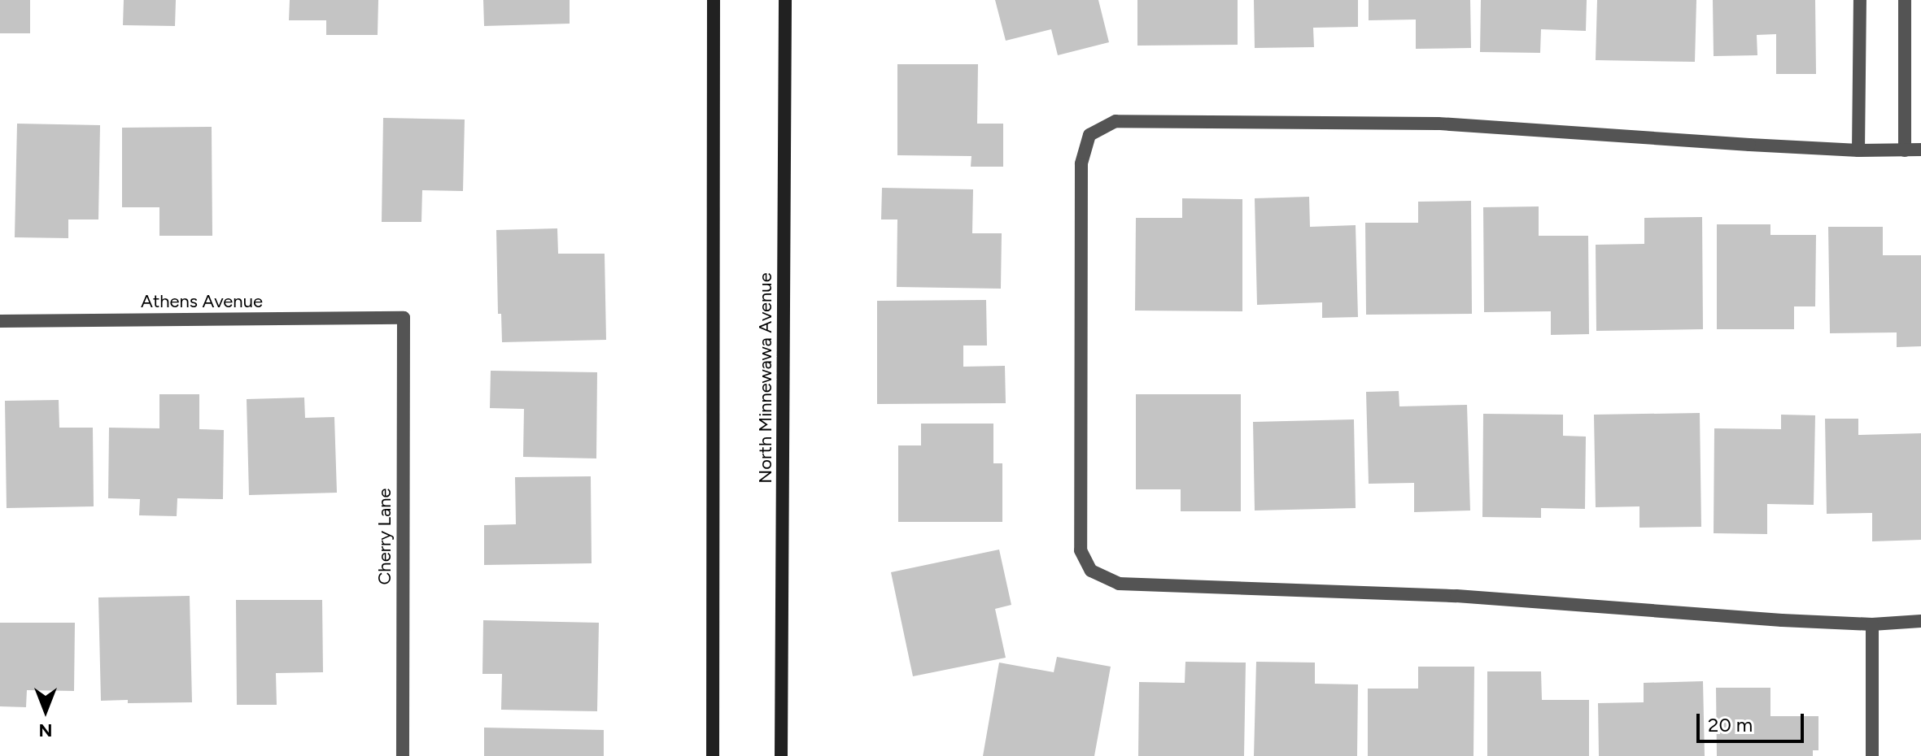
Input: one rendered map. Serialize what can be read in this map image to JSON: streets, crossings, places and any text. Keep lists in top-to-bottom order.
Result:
{
  "streets": {
    "main road": ["North Minnewawa Avenue"],
    "street": ["Athens Avenue", "Cherry Lane"]
  },
  "crossings": [
    ["Athens Avenue", "Cherry Lane"]
  ],
  "scale_bar": "20 m",
  "north": "bottom"
}
